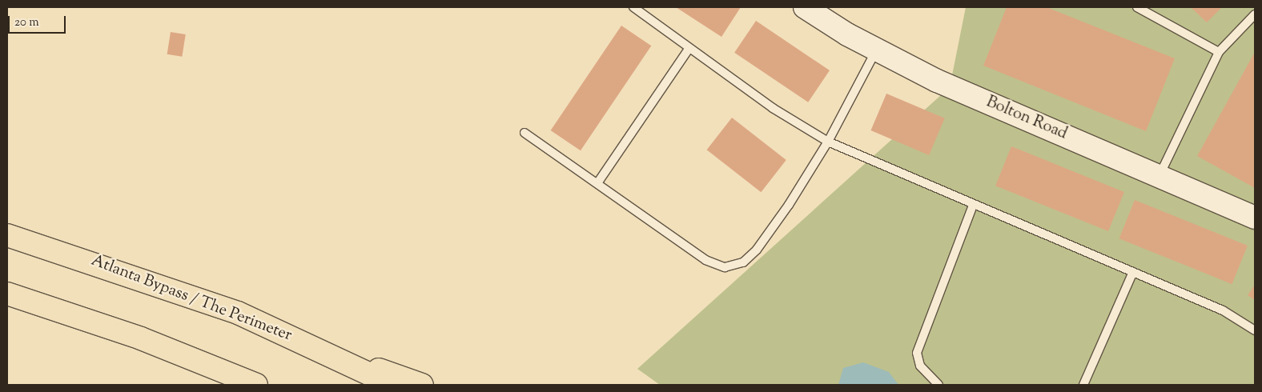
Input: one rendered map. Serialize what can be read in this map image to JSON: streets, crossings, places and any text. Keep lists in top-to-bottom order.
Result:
{
  "streets": {
    "highway": ["Atlanta Bypass / The Perimeter"],
    "street": ["Bolton Road"]
  },
  "scale_bar": "20 m"
}
